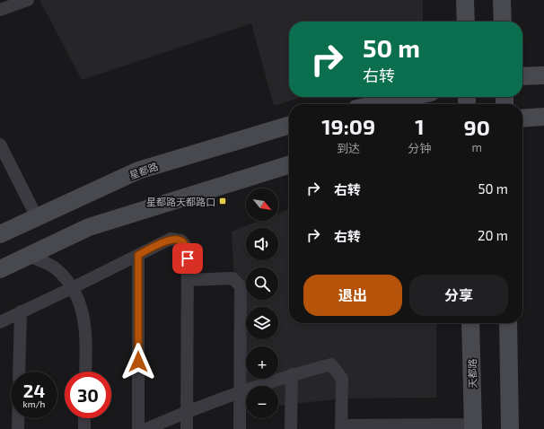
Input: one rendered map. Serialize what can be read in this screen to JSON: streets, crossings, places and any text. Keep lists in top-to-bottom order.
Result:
{
  "streets": {
    "main road": ["星都路", "天都路"]
  },
  "places": {
    "transit": ["星都路天都路口"]
  },
  "north": "bottom right",
  "page": {
    "turn": ["50 m", "右转"],
    "eta": [
      "19:09",
      "到达",
      "1",
      "分钟",
      "90",
      "m"
    ],
    "list": [
      {
        "name": "右转",
        "value": "50 m"
      },
      {
        "name": "右转",
        "value": "20 m"
      }
    ],
    "map_buttons": ["+", "−"],
    "buttons": ["退出", "分享"],
    "speed": "24 km/h",
    "limit": "30"
  }
}
